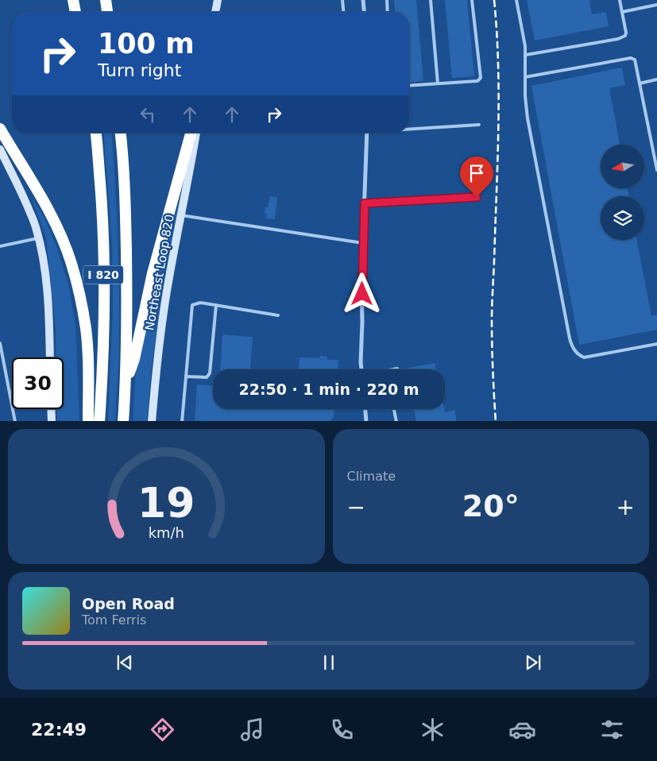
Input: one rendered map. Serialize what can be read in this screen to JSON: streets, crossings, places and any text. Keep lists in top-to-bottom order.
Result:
{
  "streets": {
    "highway": ["I 820"],
    "main road": ["Northeast Loop 820"]
  },
  "north": "left",
  "page": {
    "turn": ["100 m", "Turn right"],
    "limit": "30",
    "trip": "22:50 · 1 min · 220 m",
    "tile": "Climate",
    "heat": ["−", "20°", "+"],
    "song": ["Open Road", "Tom Ferris"],
    "tabs": "22:49",
    "gauge": ["19", "km/h"]
  }
}
